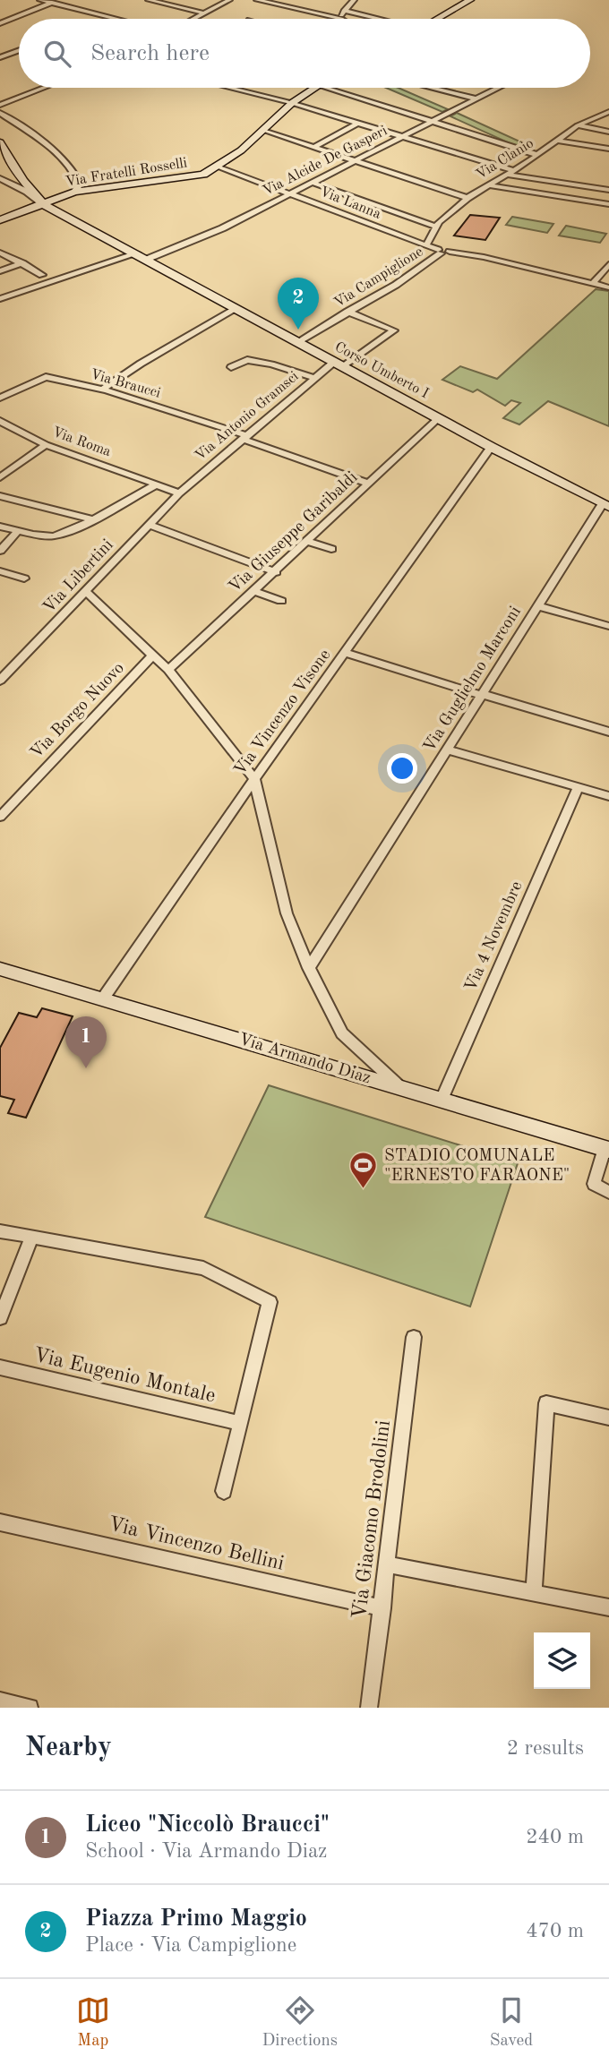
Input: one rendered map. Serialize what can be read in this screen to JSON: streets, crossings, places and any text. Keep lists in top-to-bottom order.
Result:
{
  "streets": {
    "main road": ["Via Fratelli Rosselli", "Corso Umberto I", "Via Armando Diaz"],
    "street": [
      "Via Clanio",
      "Via Alcide De Gasperi",
      "Via Lanna",
      "Via Campiglione",
      "Via Braucci",
      "Via Antonio Gramsci",
      "Via Roma",
      "Via Giuseppe Garibaldi",
      "Via Libertini",
      "Via Guglielmo Marconi",
      "Via Borgo Nuovo",
      "Via Vincenzo Visone",
      "Via 4 Novembre",
      "Via Eugenio Montale",
      "Via Giacomo Brodolini",
      "Via Vincenzo Bellini"
    ]
  },
  "crossings": [
    ["Via Clanio", "Via Lanna"],
    ["Via Alcide De Gasperi", "Via Lanna"],
    ["Via Alcide De Gasperi", "Corso Umberto I"],
    ["Via Fratelli Rosselli", "Via Lanna"],
    ["Via Fratelli Rosselli", "Corso Umberto I"],
    ["Via Lanna", "Via Campiglione"],
    ["Via Campiglione", "Corso Umberto I"],
    ["Via Campiglione", "Via Antonio Gramsci"],
    ["Corso Umberto I", "Via Antonio Gramsci"],
    ["Corso Umberto I", "Via Giuseppe Garibaldi"],
    ["Corso Umberto I", "Via Guglielmo Marconi"],
    ["Corso Umberto I", "Via Vincenzo Visone"],
    ["Via Braucci", "Via Antonio Gramsci"],
    ["Via Braucci", "Via Giuseppe Garibaldi"],
    ["Via Antonio Gramsci", "Via Roma"],
    ["Via Antonio Gramsci", "Via Libertini"],
    ["Via Roma", "Via Libertini"],
    ["Via Vincenzo Visone", "Via Armando Diaz"],
    ["Via 4 Novembre", "Via Armando Diaz"],
    ["Via Giacomo Brodolini", "Via Vincenzo Bellini"]
  ],
  "places": {
    "sports": ["STADIO COMUNALE \"ERNESTO FARAONE\""]
  },
  "page": {
    "search": "Search here",
    "pins": ["2", "1"],
    "heading": ["Nearby", "2 results"],
    "list": [
      {
        "mark": "1",
        "name": "Liceo \"Niccolò Braucci\"",
        "note": "School · Via Armando Diaz",
        "value": "240 m"
      },
      {
        "mark": "2",
        "name": "Piazza Primo Maggio",
        "note": "Place · Via Campiglione",
        "value": "470 m"
      }
    ],
    "nav": ["Map", "Directions", "Saved"]
  }
}
